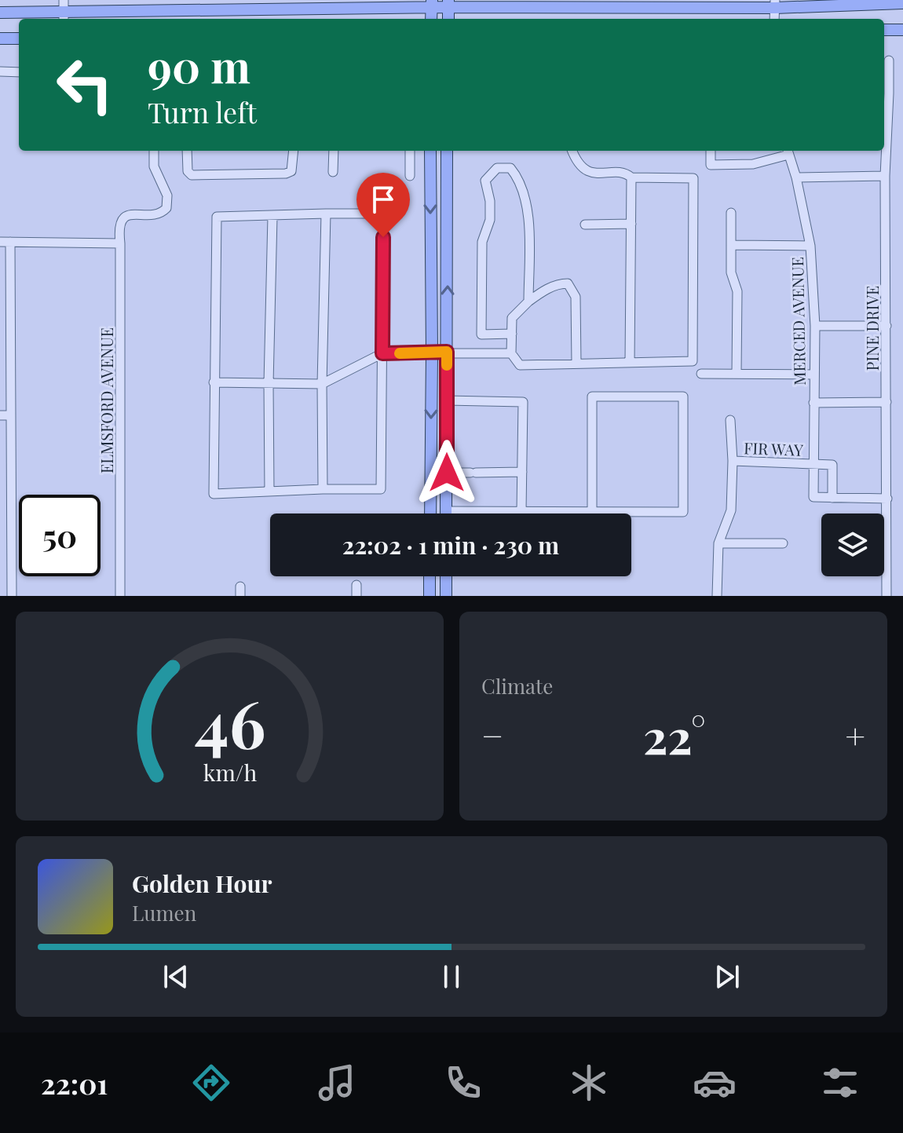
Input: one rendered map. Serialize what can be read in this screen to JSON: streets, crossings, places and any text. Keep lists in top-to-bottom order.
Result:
{
  "streets": {
    "street": [
      "MERCED AVENUE",
      "PINE DRIVE",
      "ELMSFORD AVENUE",
      "FIR WAY"
    ]
  },
  "crossings": [
    ["MERCED AVENUE", "FIR WAY"]
  ],
  "page": {
    "turn": ["90 m", "Turn left"],
    "limit": "50",
    "trip": "22:02 · 1 min · 230 m",
    "tile": "Climate",
    "heat": ["−", "22°", "+"],
    "song": ["Golden Hour", "Lumen"],
    "tabs": "22:01",
    "gauge": ["46", "km/h"]
  }
}
